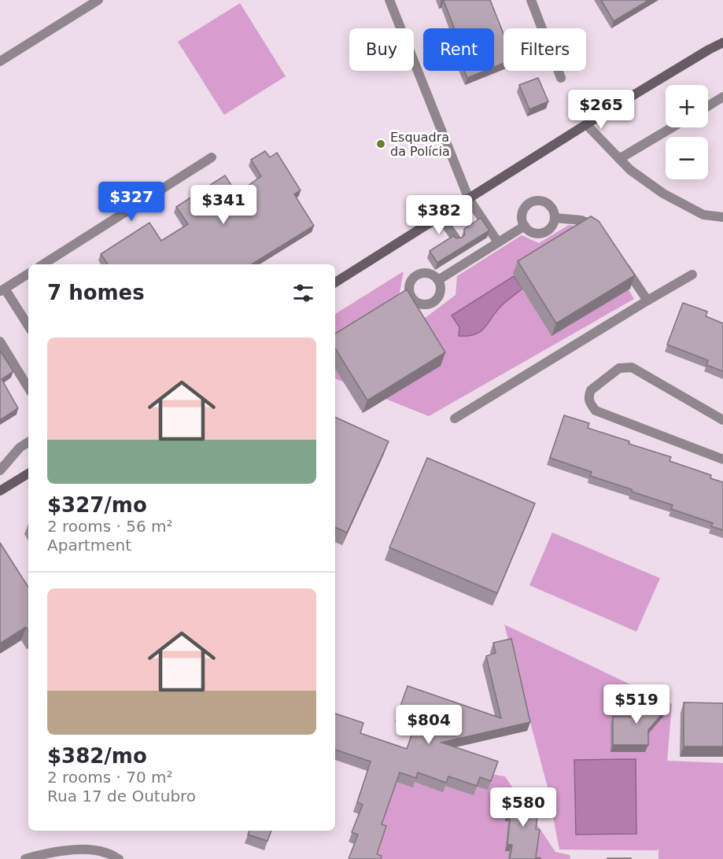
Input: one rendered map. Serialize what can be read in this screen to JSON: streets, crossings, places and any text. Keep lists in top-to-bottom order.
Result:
{
  "places": ["Esquadra da Polícia"],
  "page": {
    "chip": ["Buy", "Rent", "Filters"],
    "map_buttons": ["+", "−"],
    "price": [
      "$265",
      "$327",
      "$341",
      "$382",
      "$519",
      "$804",
      "$580"
    ],
    "heading": "7 homes",
    "list": [
      {
        "name": "$327/mo",
        "note": "2 rooms · 56 m² · Apartment"
      },
      {
        "name": "$382/mo",
        "note": "2 rooms · 70 m² · Rua 17 de Outubro"
      }
    ]
  }
}
